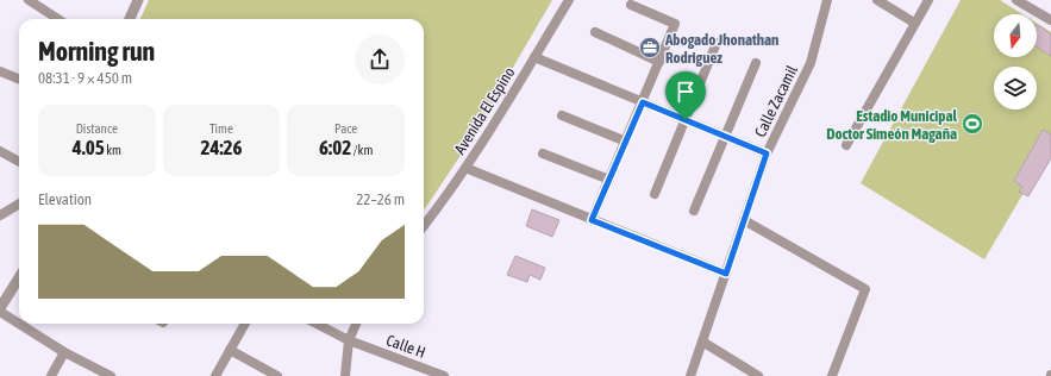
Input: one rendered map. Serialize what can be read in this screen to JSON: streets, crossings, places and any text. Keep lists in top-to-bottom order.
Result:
{
  "streets": {
    "street": ["Calle Zacamil", "Avenida El Espino", "Calle H"]
  },
  "places": {
    "office": ["Abogado Jhonathan Rodriguez"],
    "sports": ["Estadio Municipal Doctor Simeón Magaña"]
  },
  "north": "bottom",
  "page": {
    "heading": ["Morning run", "08:31 · 9 × 450 m"],
    "stats": [
      ["Distance", "4.05 km"],
      ["Time", "24:26"],
      ["Pace", "6:02 /km"]
    ],
    "chart": ["Elevation", "22–26 m"]
  }
}
